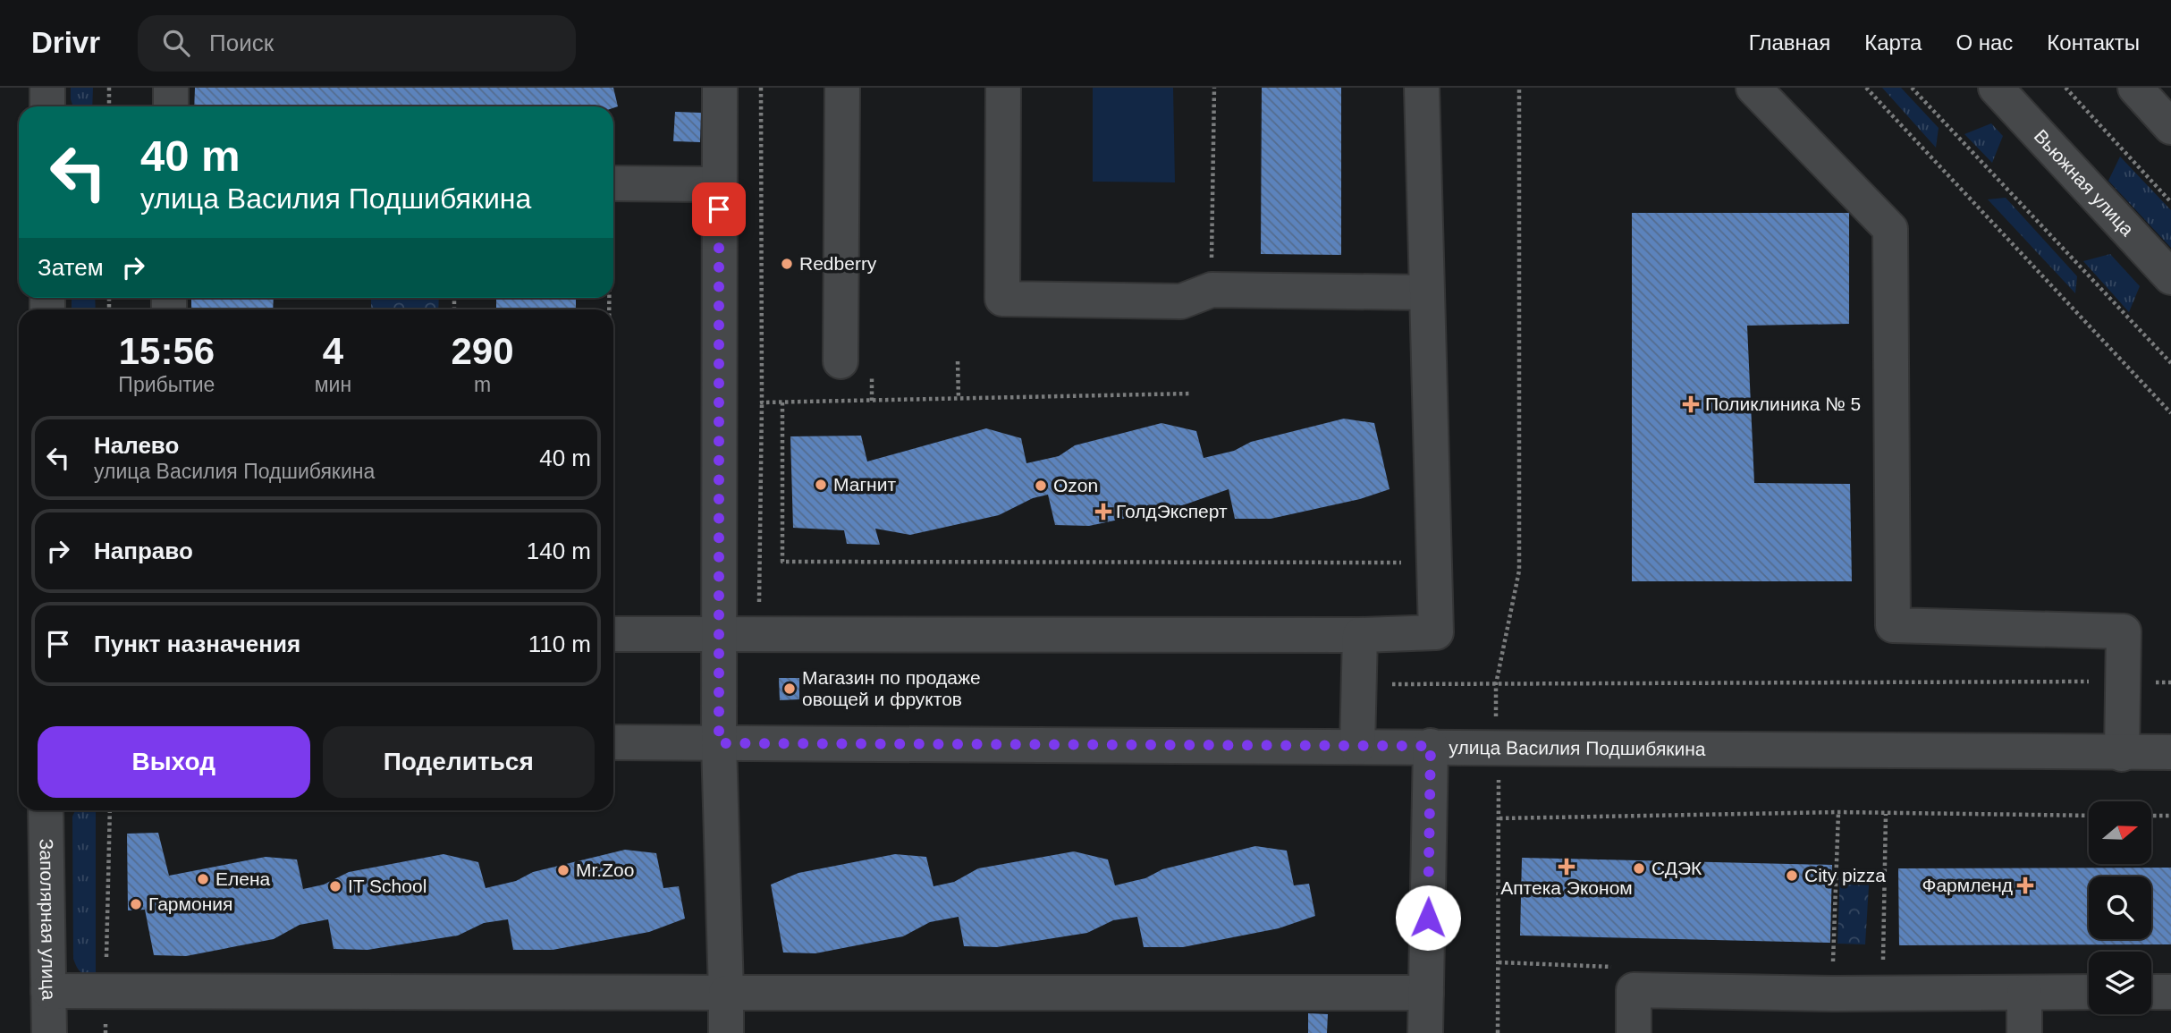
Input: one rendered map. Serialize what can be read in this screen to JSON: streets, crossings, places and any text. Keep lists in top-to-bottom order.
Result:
{
  "streets": {
    "street": ["Вьюжная улица", "улица Василия Подшибякина", "Заполярная улица"]
  },
  "places": {
    "other": [
      "Redberry",
      "Магнит",
      "Ozon",
      "Магазин по продаже овощей и фруктов",
      "СДЭК",
      "Mr.Zoo",
      "City pizza",
      "Елена",
      "IT School",
      "Гармония"
    ],
    "health": [
      "Поликлиника № 5",
      "ГолдЭксперт",
      "Аптека Эконом",
      "Фармленд"
    ]
  },
  "north": "right",
  "page": {
    "header": "Drivr",
    "search": "Поиск",
    "nav": [
      "Главная",
      "Карта",
      "О нас",
      "Контакты"
    ],
    "turn": ["40 m", "улица Василия Подшибякина"],
    "then": "Затем",
    "eta": [
      "15:56",
      "Прибытие",
      "4",
      "мин",
      "290",
      "m"
    ],
    "list": [
      {
        "name": "Налево",
        "note": "улица Василия Подшибякина",
        "value": "40 m"
      },
      {
        "name": "Направо",
        "value": "140 m"
      },
      {
        "name": "Пункт назначения",
        "value": "110 m"
      }
    ],
    "buttons": ["Выход", "Поделиться"]
  }
}
